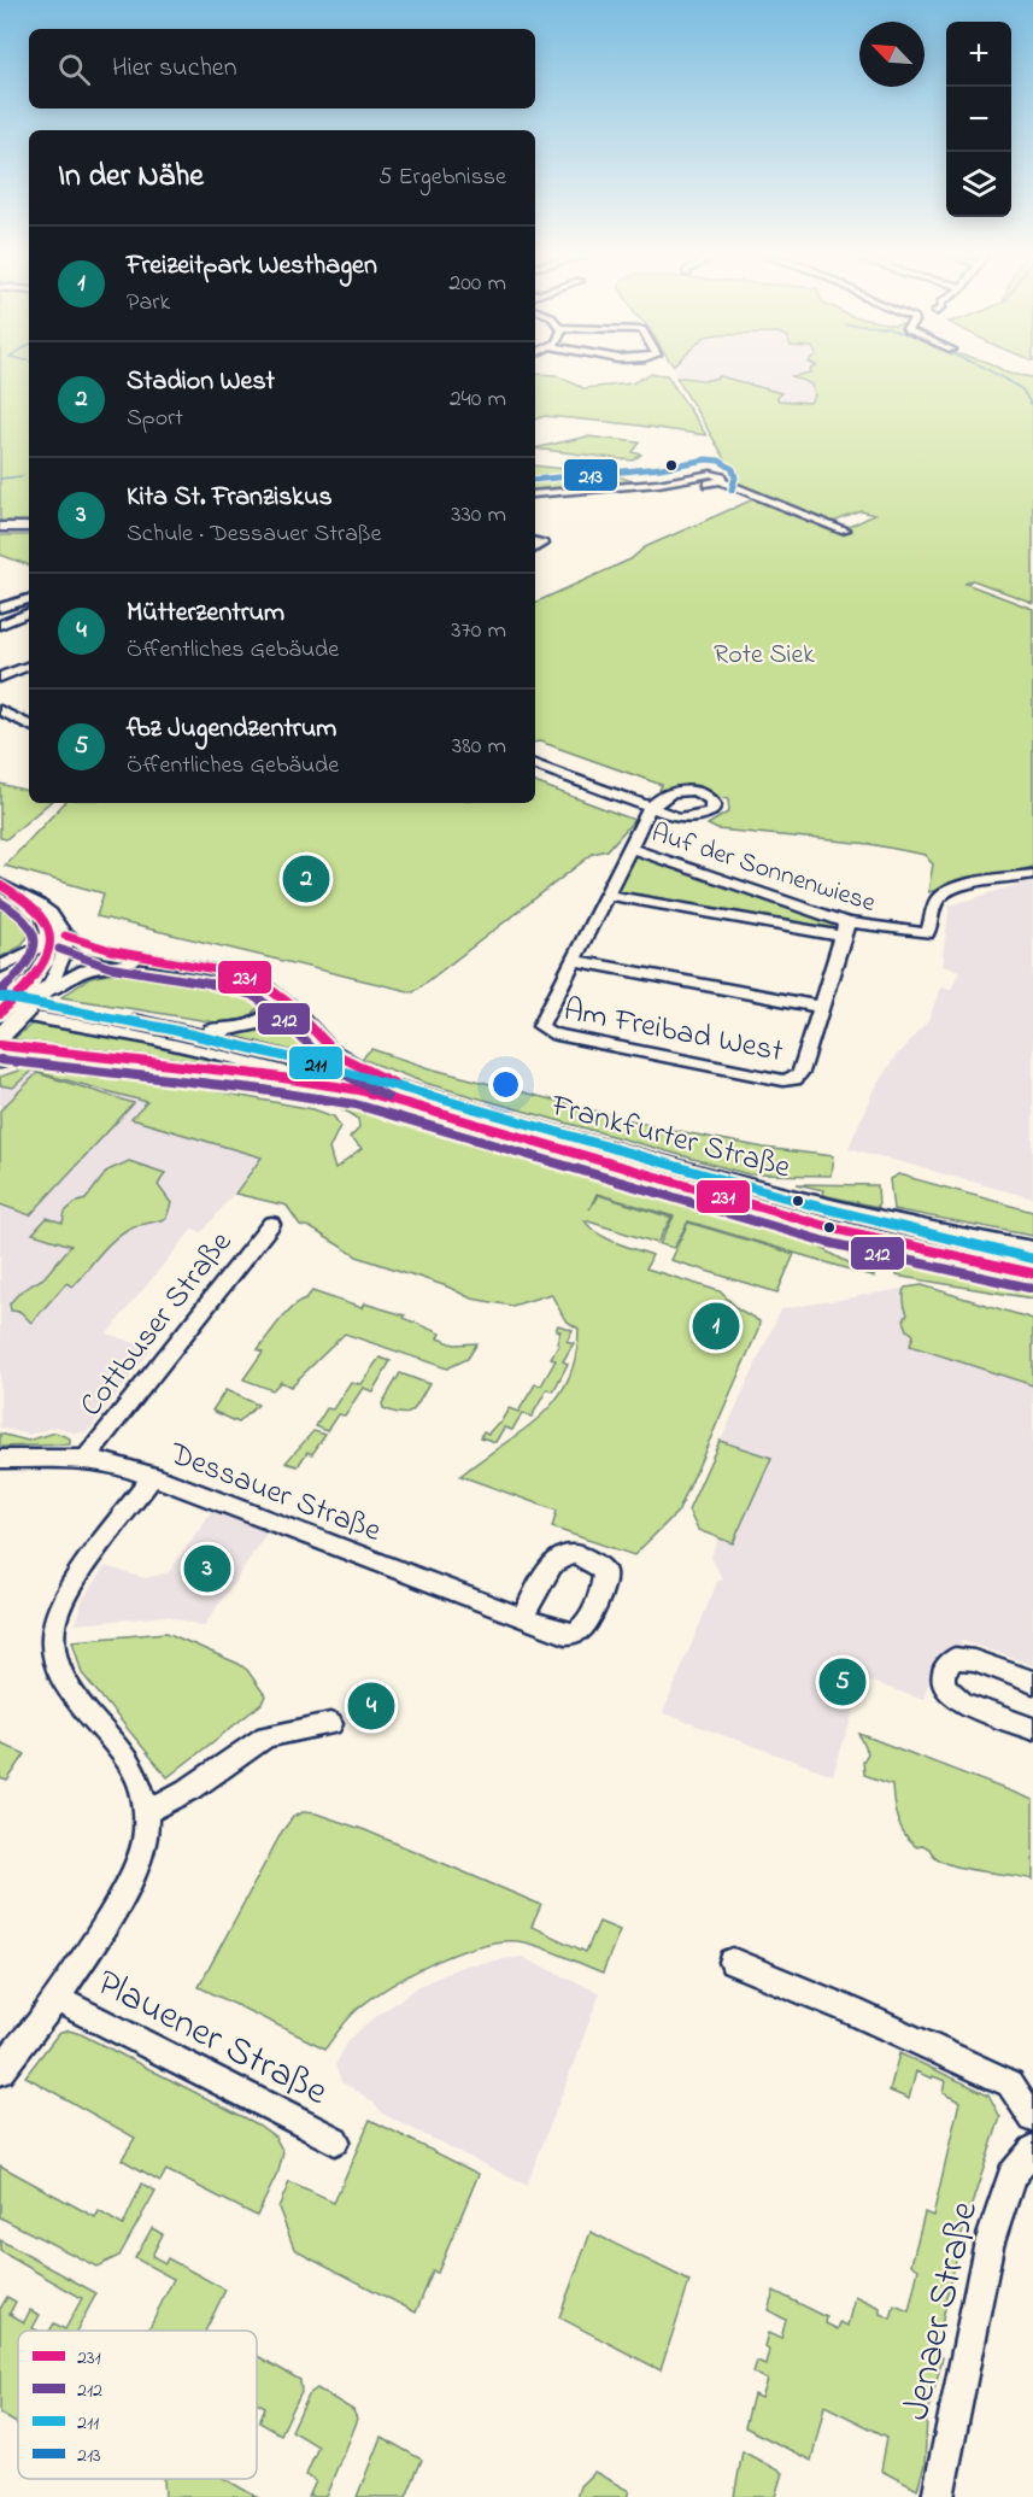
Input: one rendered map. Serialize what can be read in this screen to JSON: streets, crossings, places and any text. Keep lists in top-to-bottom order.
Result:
{
  "streets": {
    "street": [
      "Auf der Sonnenwiese",
      "Am Freibad West",
      "Frankfurter Straße",
      "Cottbuser Straße",
      "Dessauer Straße",
      "Plauener Straße",
      "Jenaer Straße"
    ]
  },
  "crossings": [
    ["Auf der Sonnenwiese", "Am Freibad West"],
    ["Cottbuser Straße", "Dessauer Straße"]
  ],
  "parks": ["Rote Siek"],
  "lines": [
    "transit line 213",
    "transit line 231",
    "transit line 212",
    "transit line 211"
  ],
  "legend": [
    "231",
    "212",
    "211",
    "213"
  ],
  "north": "top left",
  "page": {
    "map_buttons": ["+", "−"],
    "search": "Hier suchen",
    "heading": ["In der Nähe", "5 Ergebnisse"],
    "list": [
      {
        "mark": "1",
        "name": "Freizeitpark Westhagen",
        "note": "Park",
        "value": "200 m"
      },
      {
        "mark": "2",
        "name": "Stadion West",
        "note": "Sport",
        "value": "240 m"
      },
      {
        "mark": "3",
        "name": "Kita St. Franziskus",
        "note": "Schule · Dessauer Straße",
        "value": "330 m"
      },
      {
        "mark": "4",
        "name": "Mütterzentrum",
        "note": "Öffentliches Gebäude",
        "value": "370 m"
      },
      {
        "mark": "5",
        "name": "fbz Jugendzentrum",
        "note": "Öffentliches Gebäude",
        "value": "380 m"
      }
    ],
    "pins": [
      "2",
      "1",
      "3",
      "5",
      "4"
    ]
  }
}
